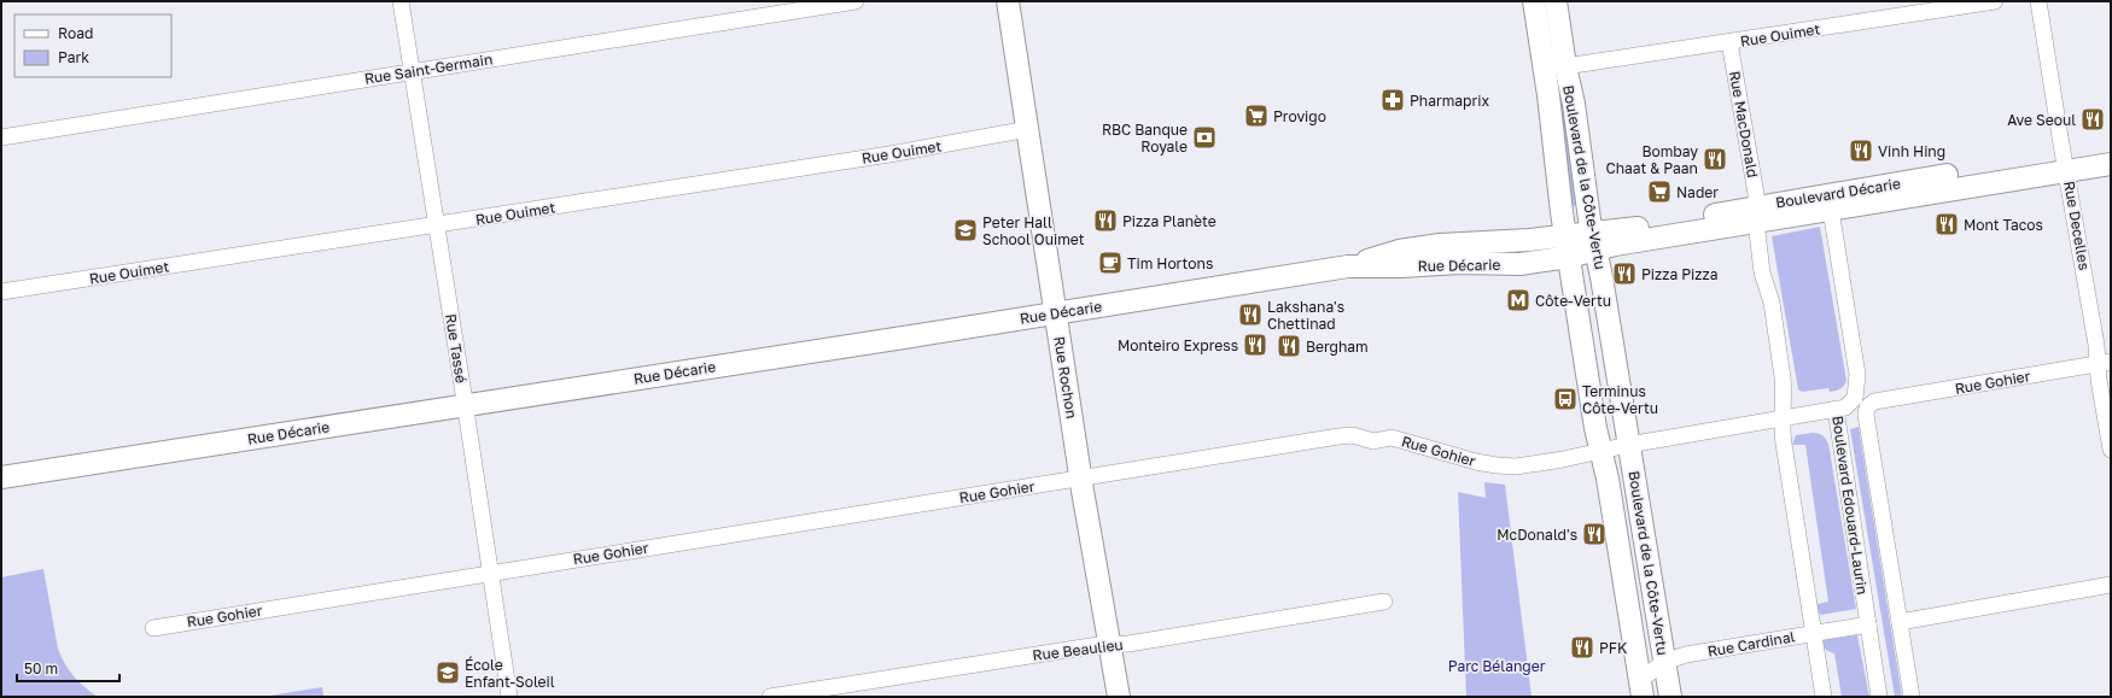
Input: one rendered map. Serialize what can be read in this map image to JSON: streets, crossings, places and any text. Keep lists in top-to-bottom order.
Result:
{
  "streets": {
    "street": [
      "Rue Ouimet",
      "Rue Saint-Germain",
      "Rue MacDonald",
      "Boulevard de la Côte-Vertu",
      "Boulevard Décarie",
      "Rue Decelles",
      "Rue Décarie",
      "Rue Tassé",
      "Rue Rochon",
      "Rue Gohier",
      "Boulevard Edouard-Laurin",
      "Rue Cardinal",
      "Rue Beaulieu"
    ]
  },
  "crossings": [
    ["Rue Ouimet", "Rue MacDonald"],
    ["Rue Ouimet", "Boulevard de la Côte-Vertu"],
    ["Rue Ouimet", "Rue Tassé"],
    ["Rue Ouimet", "Rue Rochon"],
    ["Rue Saint-Germain", "Rue Tassé"],
    ["Rue MacDonald", "Boulevard Décarie"],
    ["Boulevard de la Côte-Vertu", "Boulevard Décarie"],
    ["Boulevard de la Côte-Vertu", "Rue Décarie"],
    ["Boulevard de la Côte-Vertu", "Rue Gohier"],
    ["Boulevard de la Côte-Vertu", "Rue Cardinal"],
    ["Boulevard Décarie", "Rue Decelles"],
    ["Boulevard Décarie", "Rue Décarie"],
    ["Boulevard Décarie", "Boulevard Edouard-Laurin"],
    ["Rue Decelles", "Rue Gohier"],
    ["Rue Décarie", "Rue Tassé"],
    ["Rue Décarie", "Rue Rochon"],
    ["Rue Tassé", "Rue Gohier"],
    ["Rue Rochon", "Rue Gohier"],
    ["Rue Rochon", "Rue Beaulieu"],
    ["Rue Gohier", "Boulevard Edouard-Laurin"],
    ["Boulevard Edouard-Laurin", "Rue Cardinal"]
  ],
  "parks": ["Parc Bélanger"],
  "places": {
    "pharmacy": ["Pharmaprix"],
    "supermarket": ["Provigo", "Nader"],
    "restaurant": [
      "Ave Seoul",
      "Vinh Hing",
      "Bombay Chaat & Paan",
      "Pizza Planète",
      "Mont Tacos",
      "Pizza Pizza",
      "Lakshana's Chettinad",
      "Monteiro Express",
      "Bergham",
      "McDonald's",
      "PFK"
    ],
    "bank": ["RBC Banque Royale"],
    "school or university": ["Peter Hall School Ouimet", "École Enfant-Soleil"],
    "cafe": ["Tim Hortons"],
    "metro station": ["Côte-Vertu"],
    "bus stop": ["Terminus Côte-Vertu"]
  },
  "legend": ["Road", "Park"],
  "scale_bar": "50 m"
}
